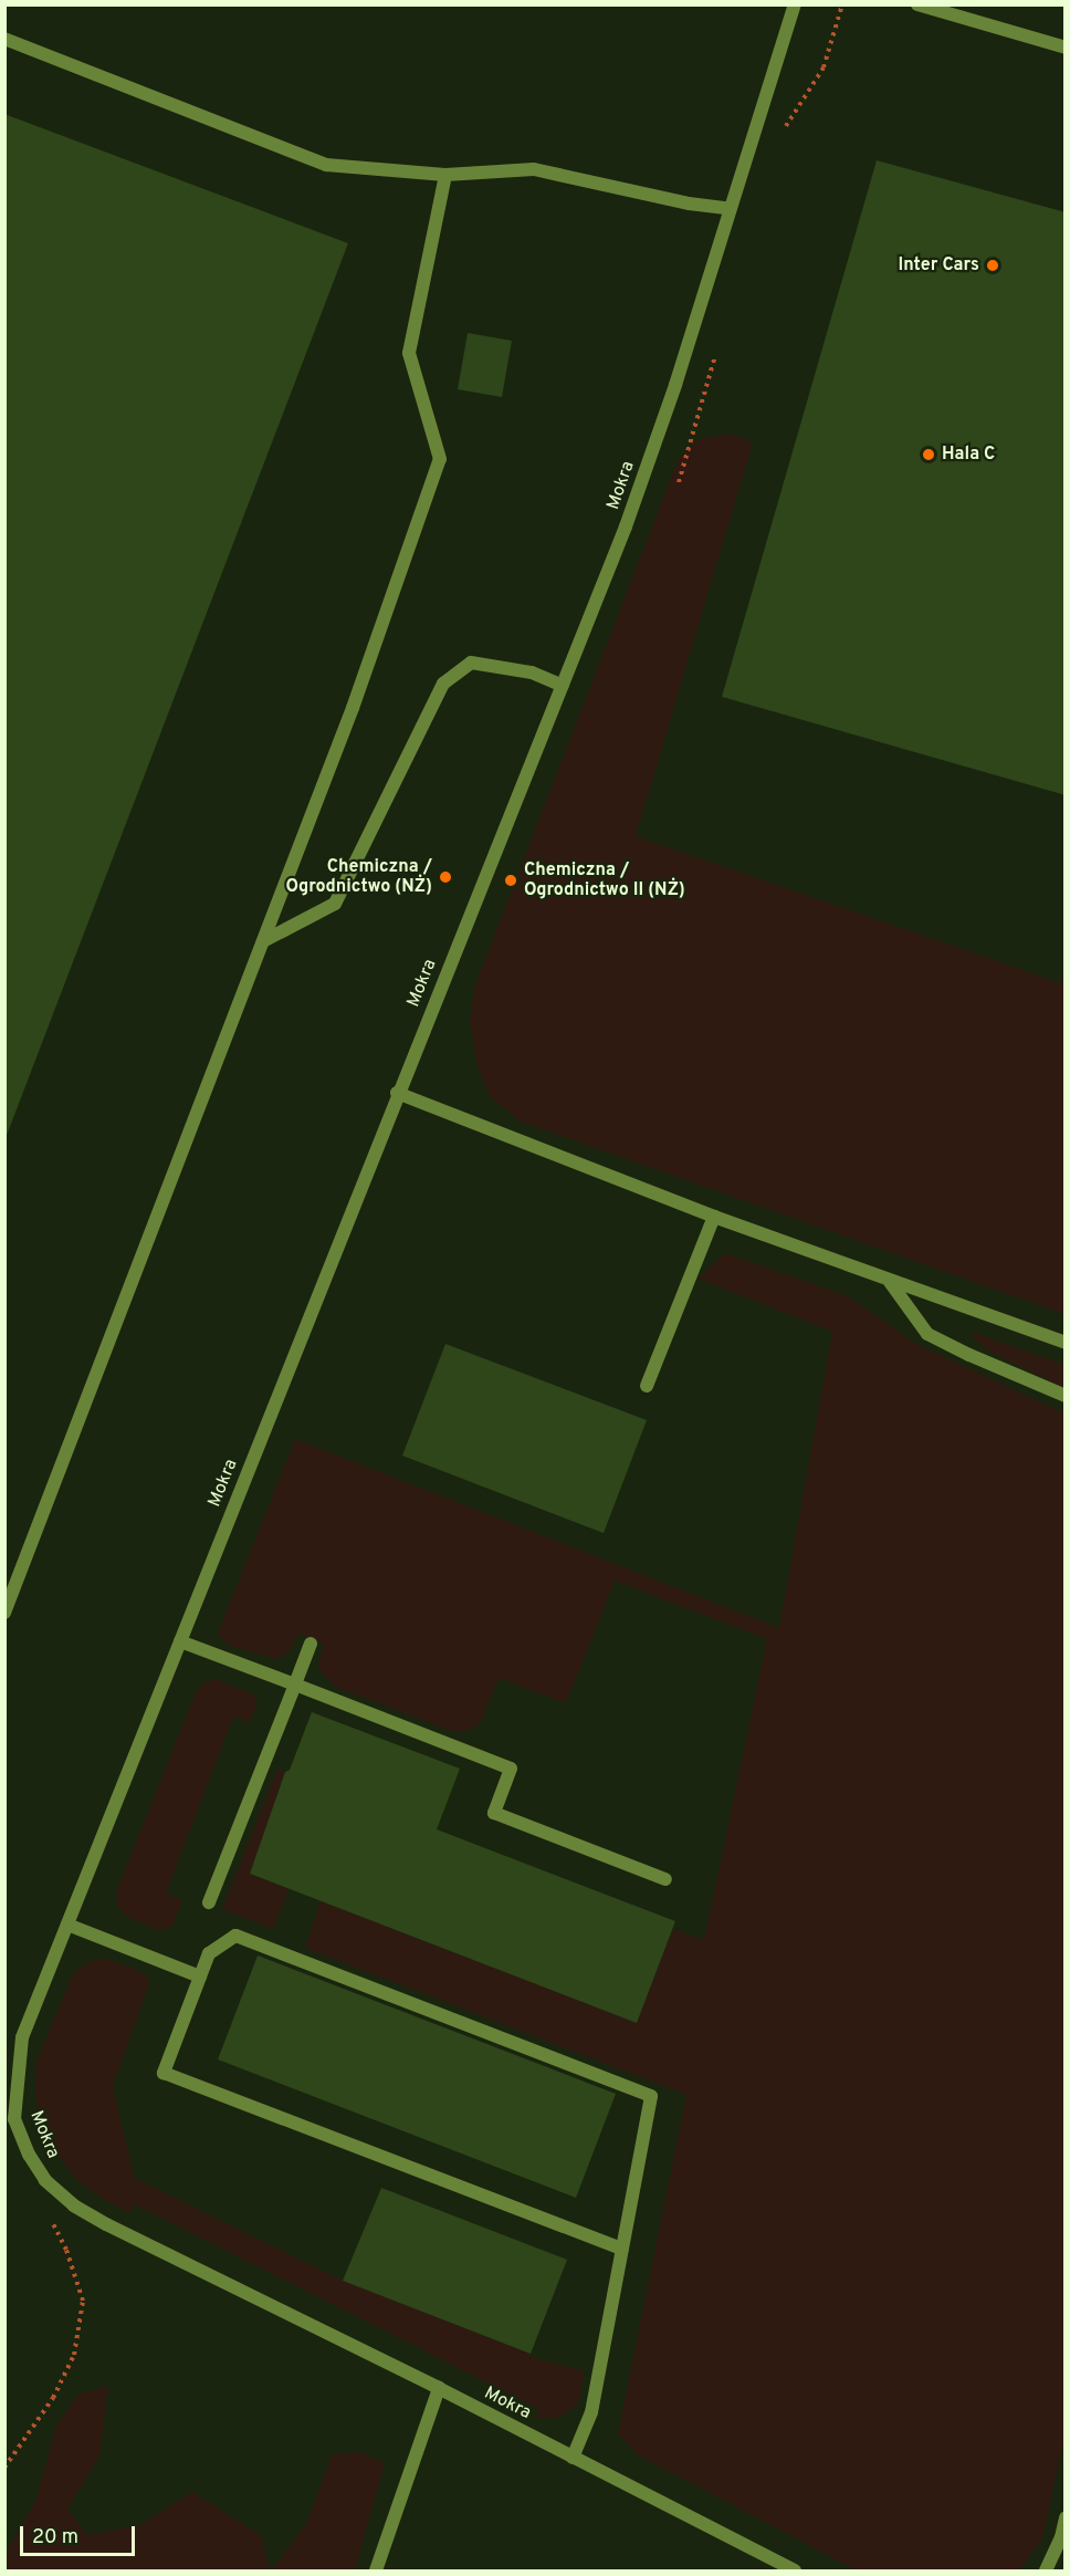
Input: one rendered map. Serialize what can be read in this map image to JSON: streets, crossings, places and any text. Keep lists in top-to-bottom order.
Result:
{
  "streets": {
    "street": ["Mokra"]
  },
  "places": [
    "Inter Cars",
    "Hala C",
    "Chemiczna / Ogrodnictwo (NŻ)",
    "Chemiczna / Ogrodnictwo II (NŻ)"
  ],
  "scale_bar": "20 m"
}
